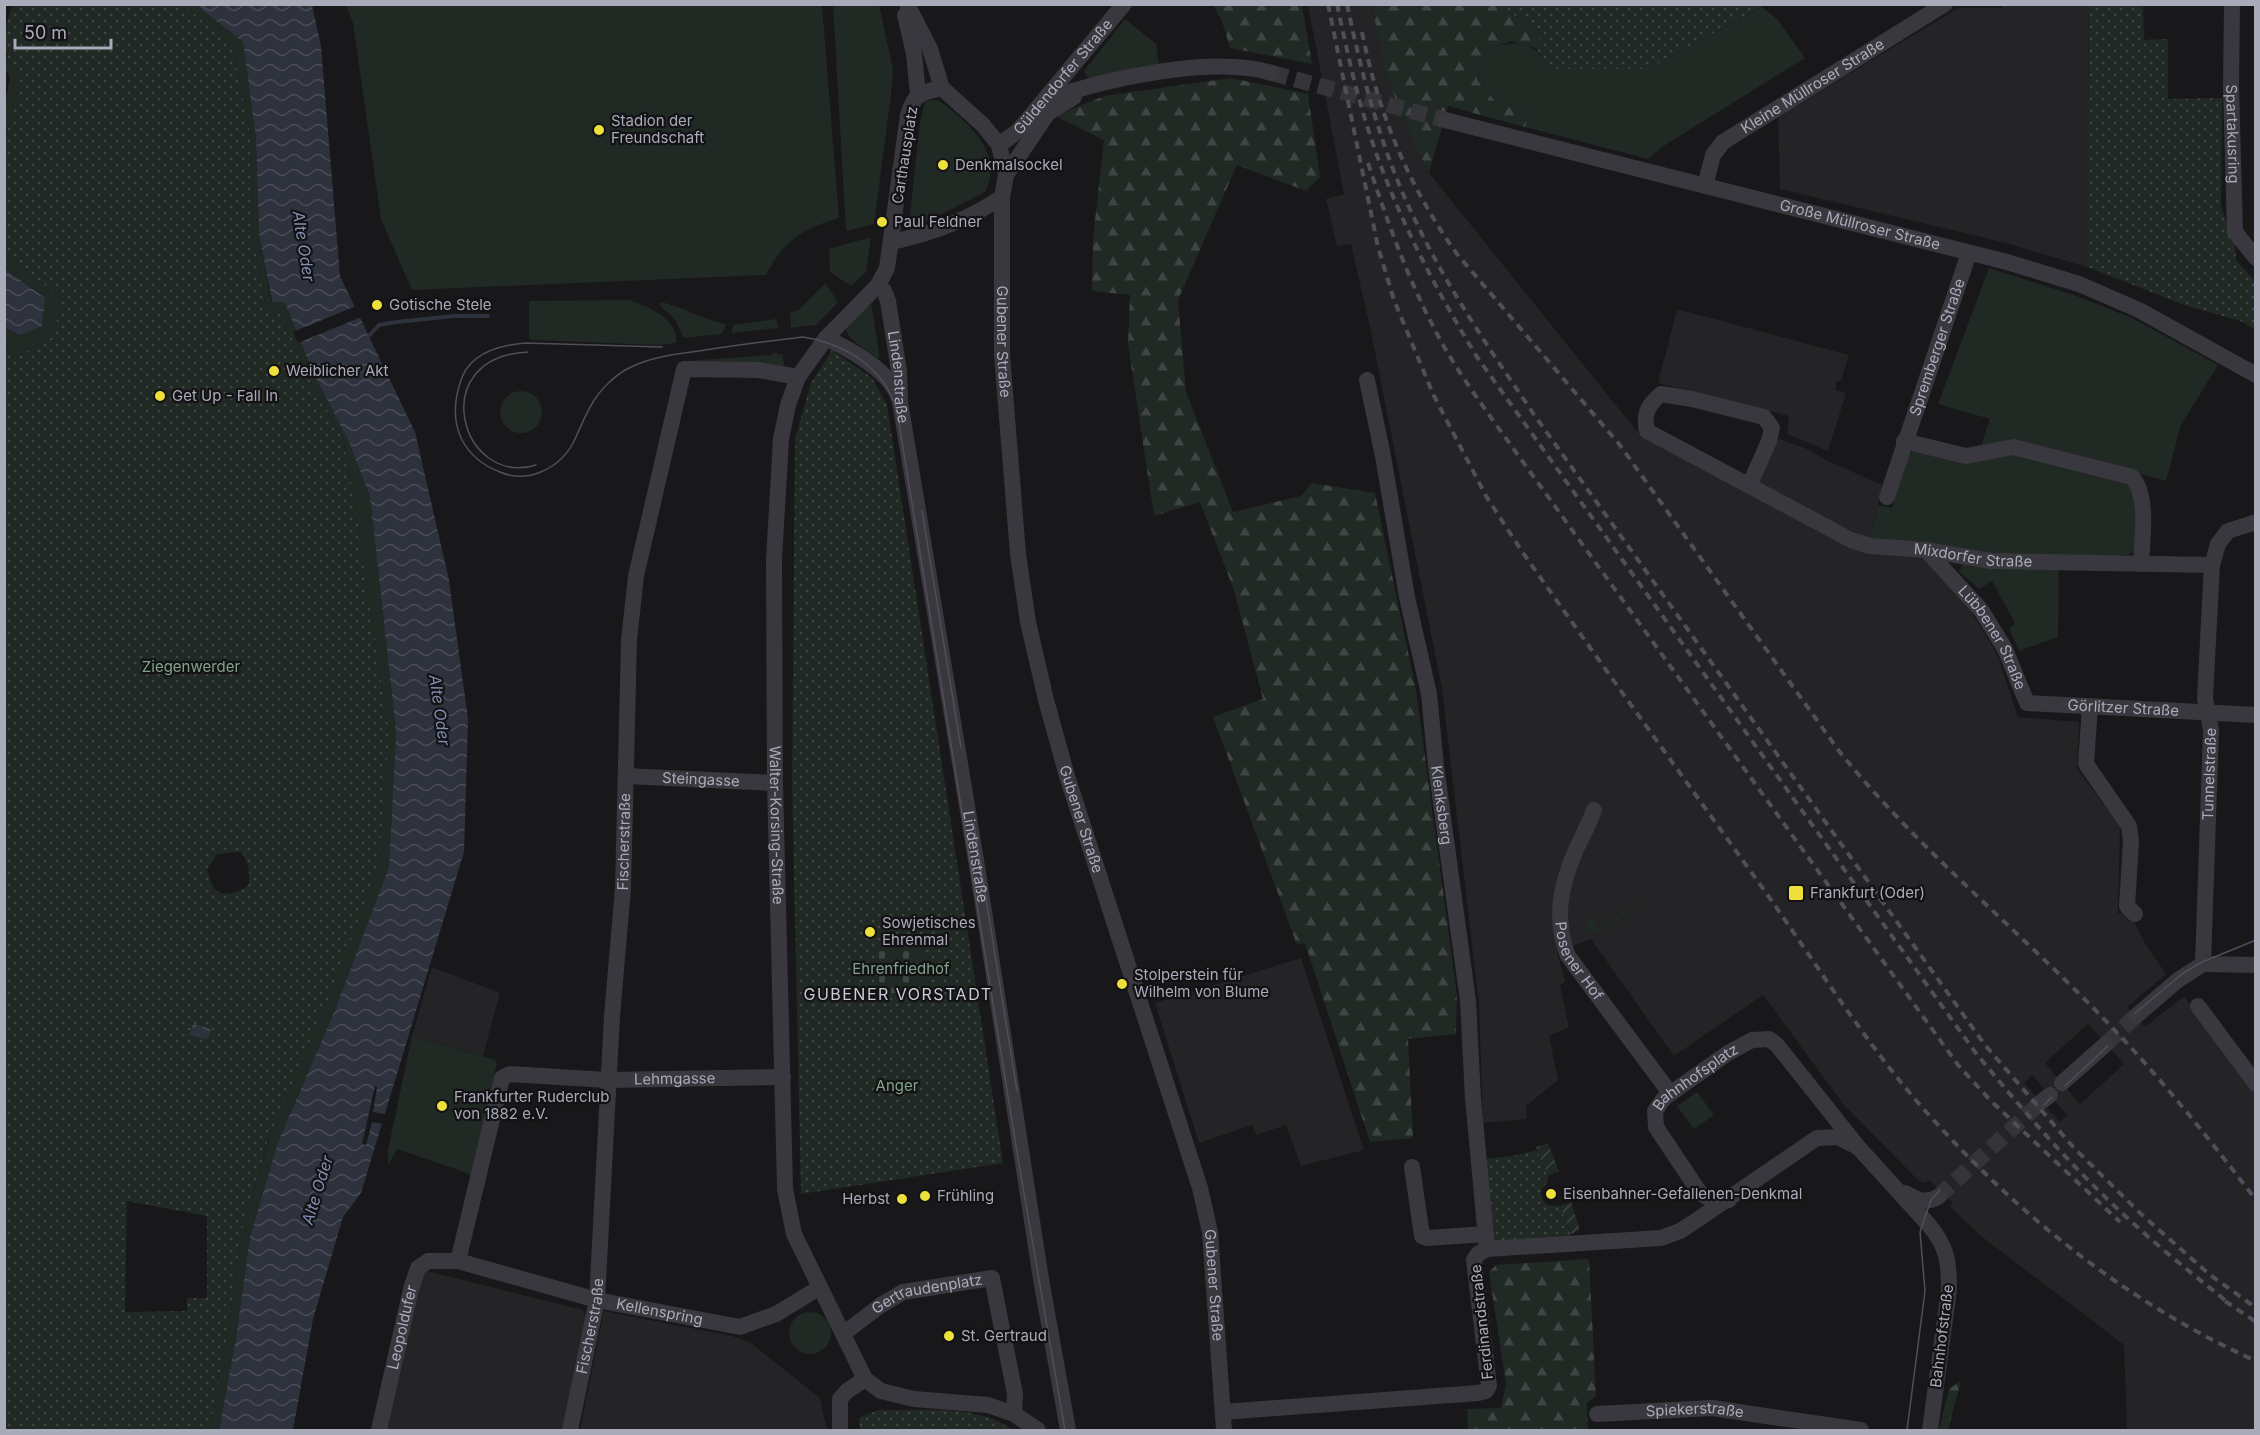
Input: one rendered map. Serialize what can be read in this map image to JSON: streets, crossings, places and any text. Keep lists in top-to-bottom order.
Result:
{
  "streets": {
    "street": [
      "Güldendorfer Straße",
      "Kleine Müllroser Straße",
      "Spartakusring",
      "Carthausplatz",
      "Große Müllroser Straße",
      "Gubener Straße",
      "Spremberger Straße",
      "Lindenstraße",
      "Mixdorfer Straße",
      "Lübbener Straße",
      "Görlitzer Straße",
      "Tunnelstraße",
      "Steingasse",
      "Klenksberg",
      "Walter-Korsing-Straße",
      "Fischerstraße",
      "Posener Hof",
      "Lehmgasse",
      "Bahnhofsplatz",
      "Gertraudenplatz",
      "Kellenspring",
      "Ferdinandstraße",
      "Leopoldufer",
      "Bahnhofstraße",
      "Spiekerstraße"
    ]
  },
  "crossings": [
    ["Kleine Müllroser Straße", "Große Müllroser Straße"],
    ["Carthausplatz", "Lindenstraße"],
    ["Carthausplatz", "Walter-Korsing-Straße"],
    ["Große Müllroser Straße", "Spremberger Straße"],
    ["Gubener Straße", "Ferdinandstraße"],
    ["Lindenstraße", "Walter-Korsing-Straße"],
    ["Mixdorfer Straße", "Lübbener Straße"],
    ["Mixdorfer Straße", "Tunnelstraße"],
    ["Lübbener Straße", "Görlitzer Straße"],
    ["Görlitzer Straße", "Tunnelstraße"],
    ["Steingasse", "Walter-Korsing-Straße"],
    ["Steingasse", "Fischerstraße"],
    ["Klenksberg", "Ferdinandstraße"],
    ["Walter-Korsing-Straße", "Fischerstraße"],
    ["Walter-Korsing-Straße", "Lehmgasse"],
    ["Walter-Korsing-Straße", "Gertraudenplatz"],
    ["Walter-Korsing-Straße", "Kellenspring"],
    ["Fischerstraße", "Lehmgasse"],
    ["Fischerstraße", "Kellenspring"],
    ["Posener Hof", "Bahnhofsplatz"],
    ["Lehmgasse", "Kellenspring"],
    ["Lehmgasse", "Leopoldufer"],
    ["Bahnhofsplatz", "Ferdinandstraße"],
    ["Bahnhofsplatz", "Bahnhofstraße"],
    ["Kellenspring", "Leopoldufer"]
  ],
  "districts": ["GUBENER VORSTADT"],
  "water": ["Alte Oder"],
  "parks": ["Ziegenwerder", "Ehrenfriedhof", "Anger"],
  "places": {
    "other": [
      "Stadion der Freundschaft",
      "Denkmalsockel",
      "Paul Feldner",
      "Gotische Stele",
      "Weiblicher Akt",
      "Get Up - Fall In",
      "Sowjetisches Ehrenmal",
      "Stolperstein für Wilhelm von Blume",
      "Frankfurter Ruderclub von 1882 e.V.",
      "Eisenbahner-Gefallenen-Denkmal",
      "Frühling",
      "Herbst",
      "St. Gertraud"
    ],
    "transit": ["Frankfurt (Oder)"]
  },
  "scale_bar": "50 m"
}
